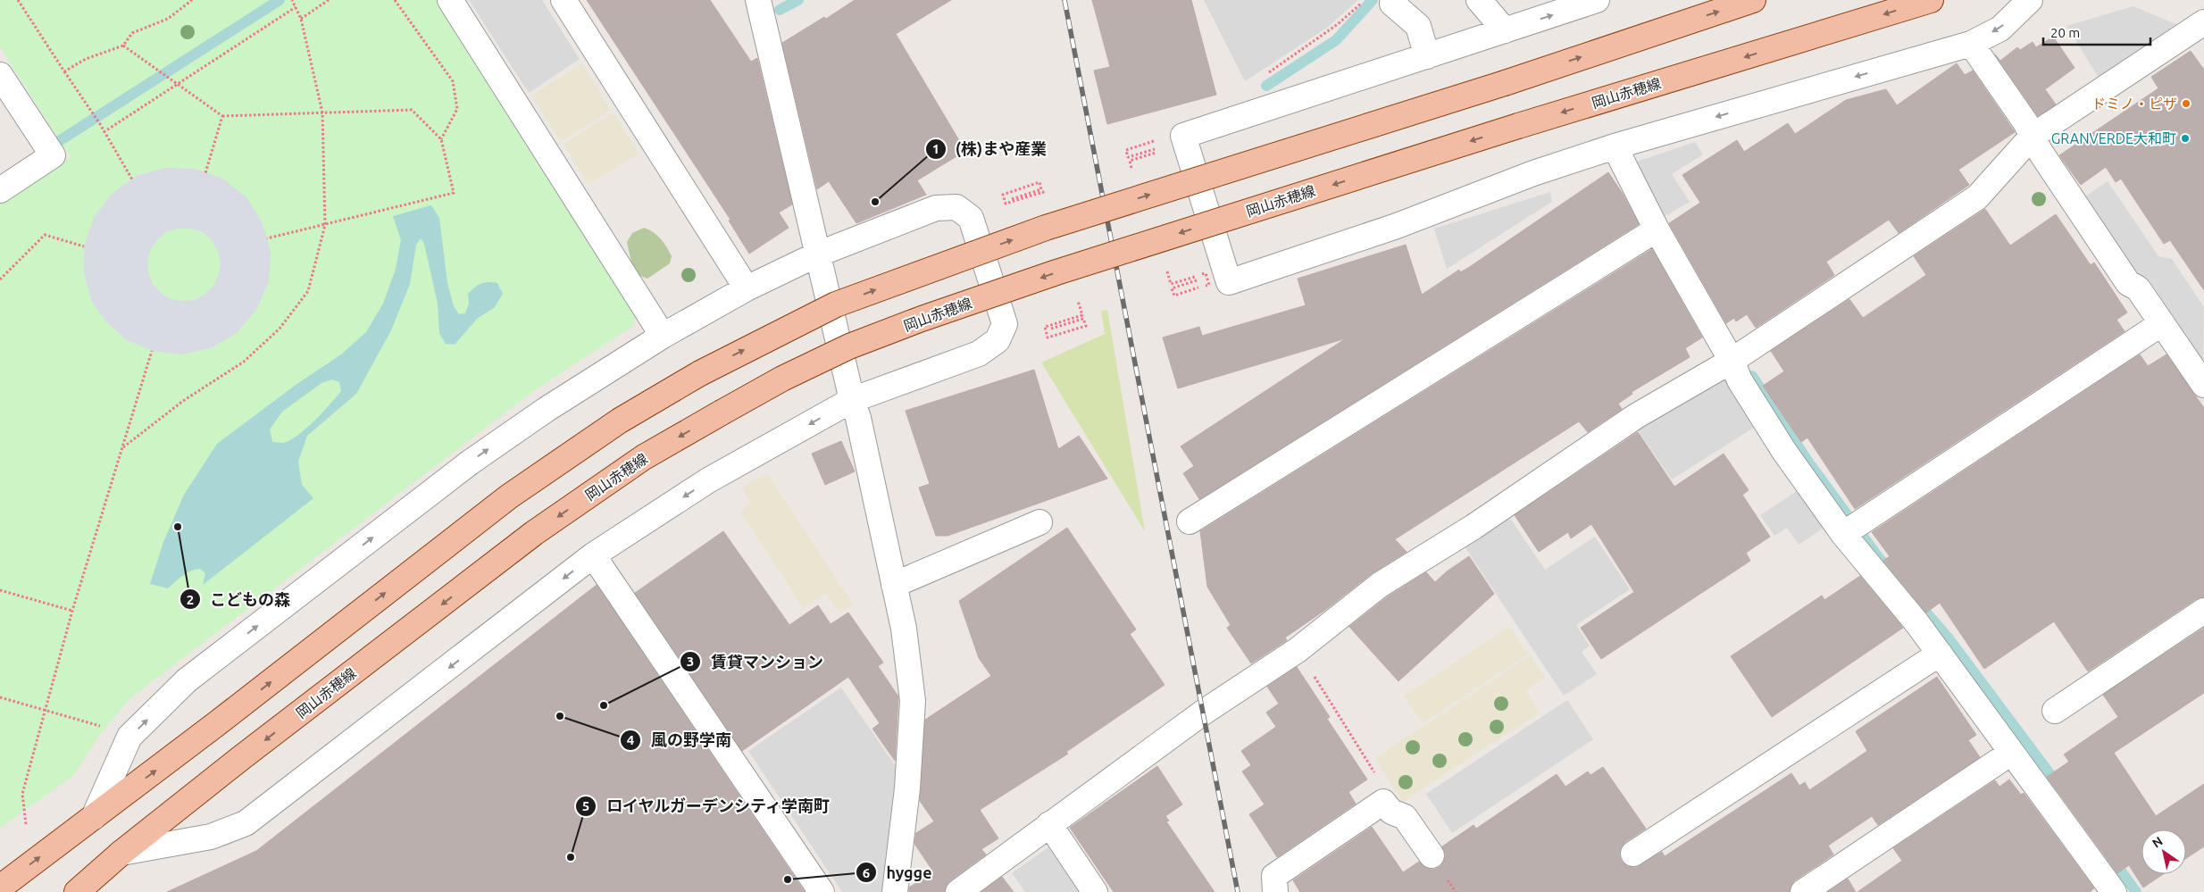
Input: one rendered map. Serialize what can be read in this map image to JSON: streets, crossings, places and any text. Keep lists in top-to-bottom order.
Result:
{
  "streets": {
    "main road": ["岡山赤穂線"]
  },
  "places": [
    "ドミノ・ピザ",
    "GRANVERDE大和町",
    "(株)まや産業",
    "こどもの森",
    "賃貸マンション",
    "風の野学南",
    "ロイヤルガーデンシティ学南町",
    "hygge"
  ],
  "scale_bar": "20 m",
  "north": "top left"
}
